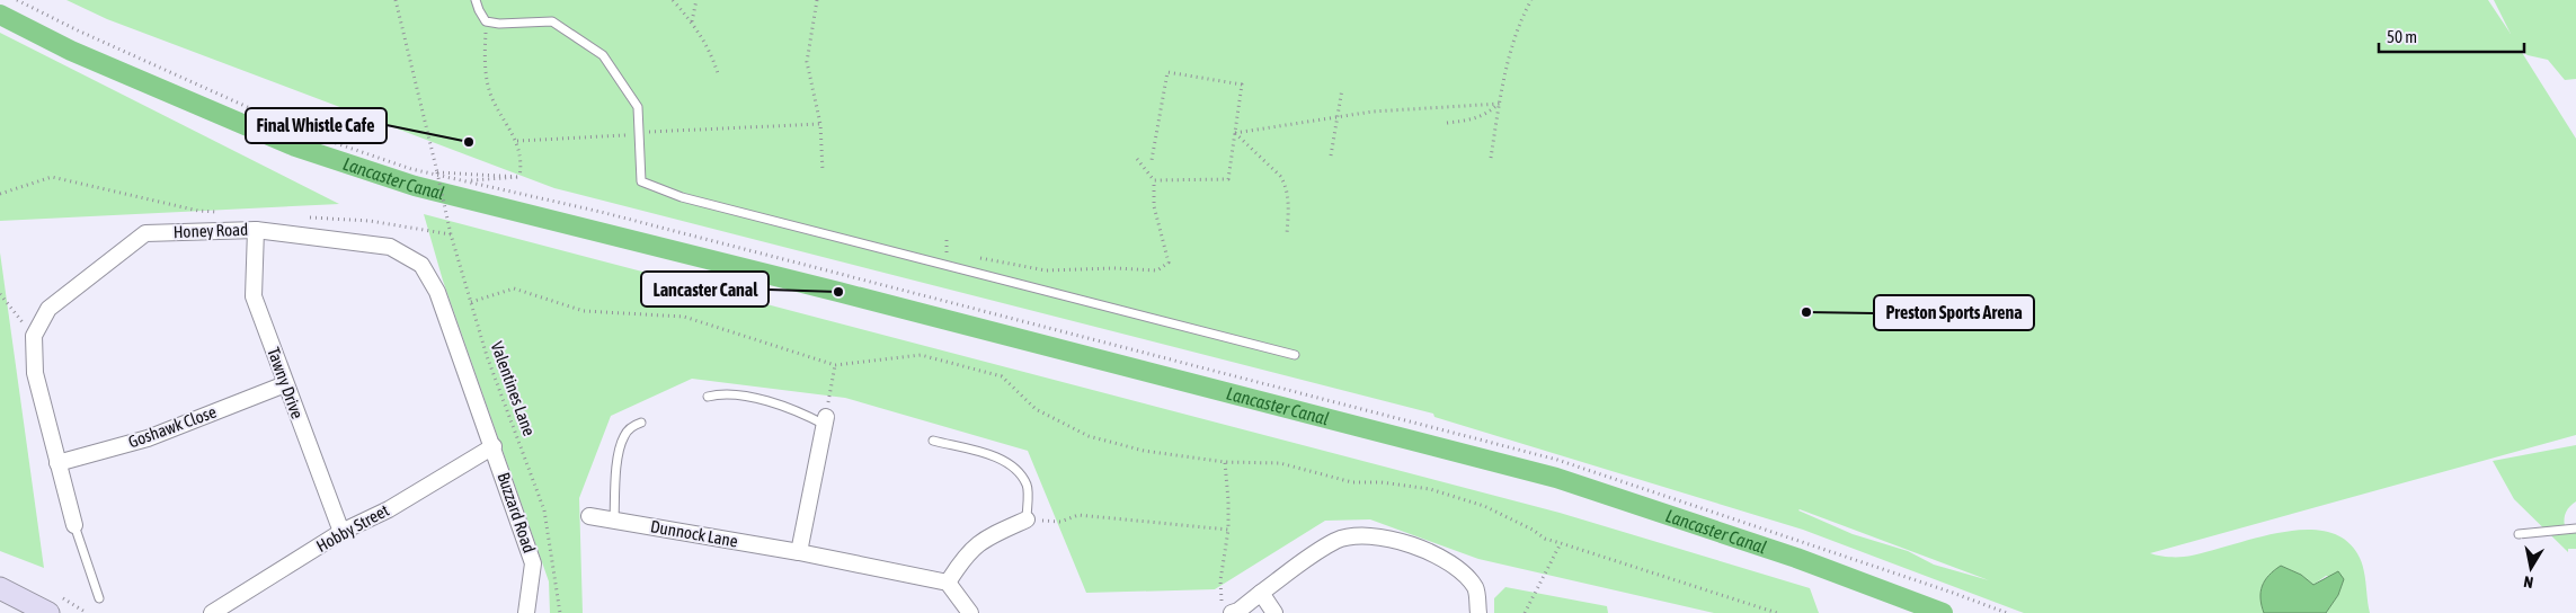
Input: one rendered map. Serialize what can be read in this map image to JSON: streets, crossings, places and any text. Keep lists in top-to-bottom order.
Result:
{
  "streets": {
    "street": [
      "Honey Road",
      "Tawny Drive",
      "Goshawk Close",
      "Buzzard Road",
      "Hobby Street",
      "Dunnock Lane"
    ],
    "path": ["Valentines Lane"]
  },
  "crossings": [
    ["Honey Road", "Tawny Drive"],
    ["Honey Road", "Buzzard Road"],
    ["Honey Road", "Hobby Street"],
    ["Tawny Drive", "Goshawk Close"],
    ["Tawny Drive", "Hobby Street"],
    ["Buzzard Road", "Hobby Street"]
  ],
  "water": ["Lancaster Canal"],
  "places": ["Final Whistle Cafe", "Lancaster Canal", "Preston Sports Arena"],
  "scale_bar": "50 m",
  "north": "bottom"
}
